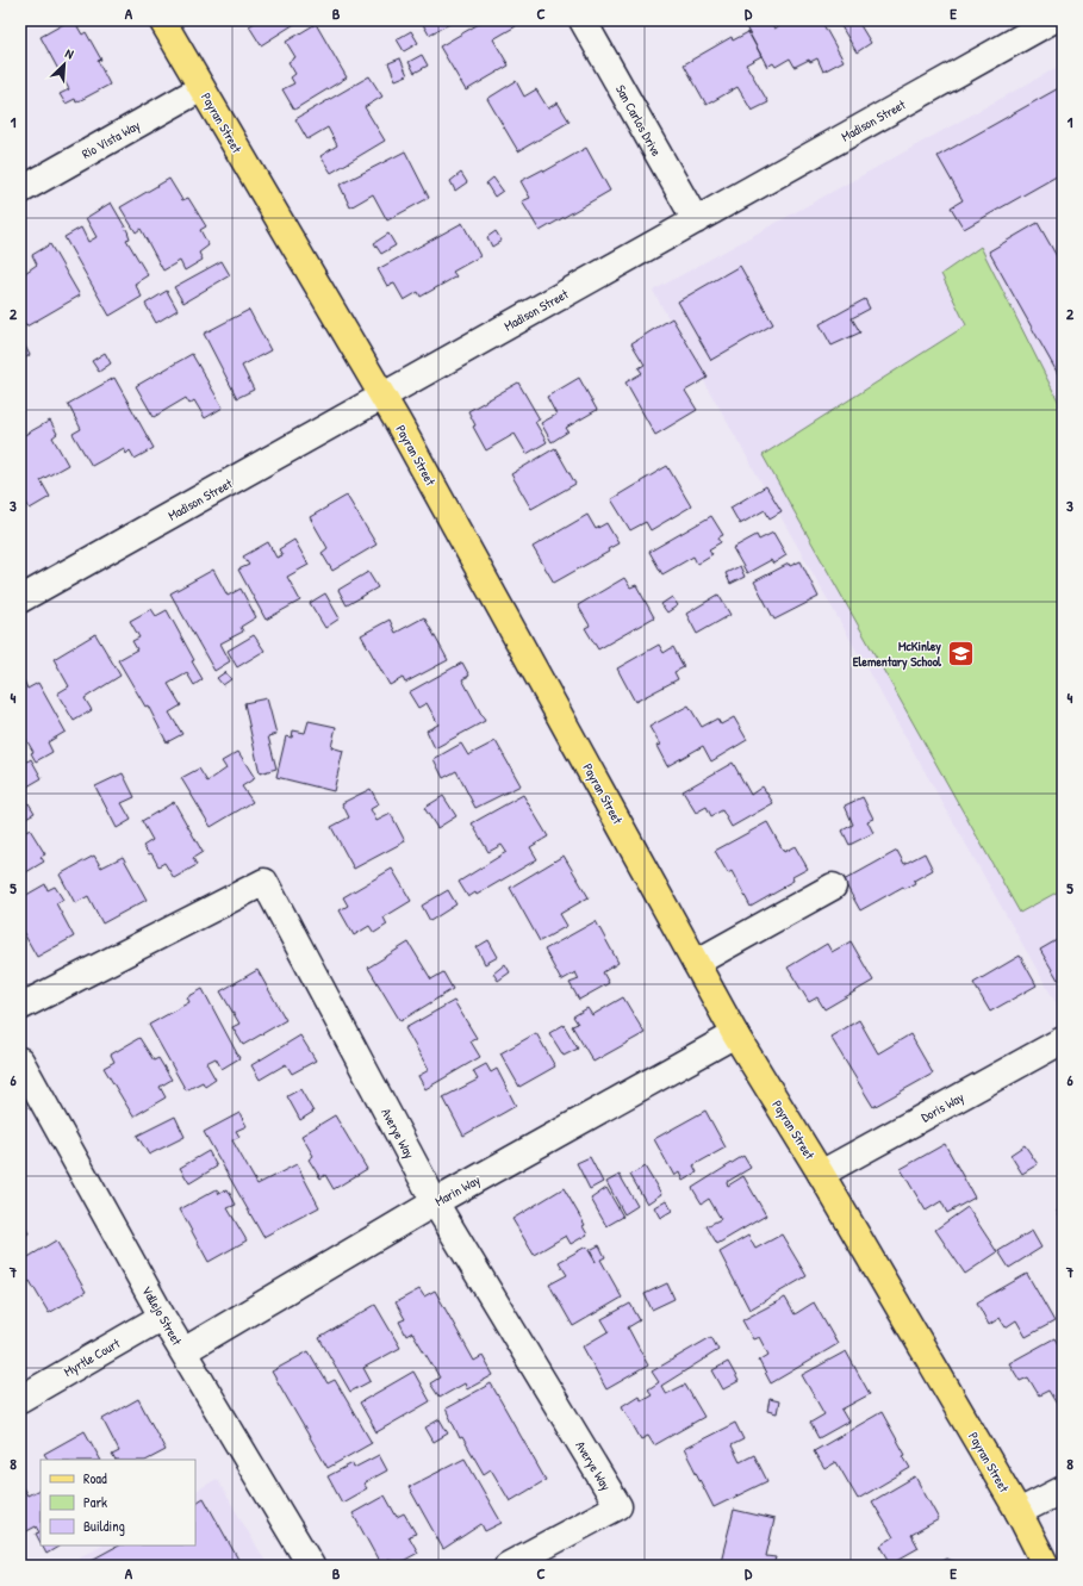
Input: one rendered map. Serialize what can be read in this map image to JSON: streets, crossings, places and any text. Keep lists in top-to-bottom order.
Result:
{
  "streets": {
    "main road": ["Payran Street"],
    "street": [
      "San Carlos Drive",
      "Madison Street",
      "Rio Vista Way",
      "Doris Way",
      "Averye Way",
      "Marin Way",
      "Vallejo Street",
      "Myrtle Court"
    ]
  },
  "crossings": [
    ["San Carlos Drive", "Madison Street"],
    ["Madison Street", "Payran Street"],
    ["Payran Street", "Rio Vista Way"],
    ["Payran Street", "Doris Way"],
    ["Payran Street", "Marin Way"],
    ["Averye Way", "Marin Way"],
    ["Marin Way", "Vallejo Street"],
    ["Vallejo Street", "Myrtle Court"]
  ],
  "places": {
    "school or university": ["McKinley Elementary School"]
  },
  "legend": ["Road", "Park", "Building"],
  "north": "top right",
  "grid": {
    "columns": [
      "A",
      "B",
      "C",
      "D",
      "E"
    ],
    "rows": [
      "1",
      "2",
      "3",
      "4",
      "5",
      "6",
      "7",
      "8"
    ]
  }
}
